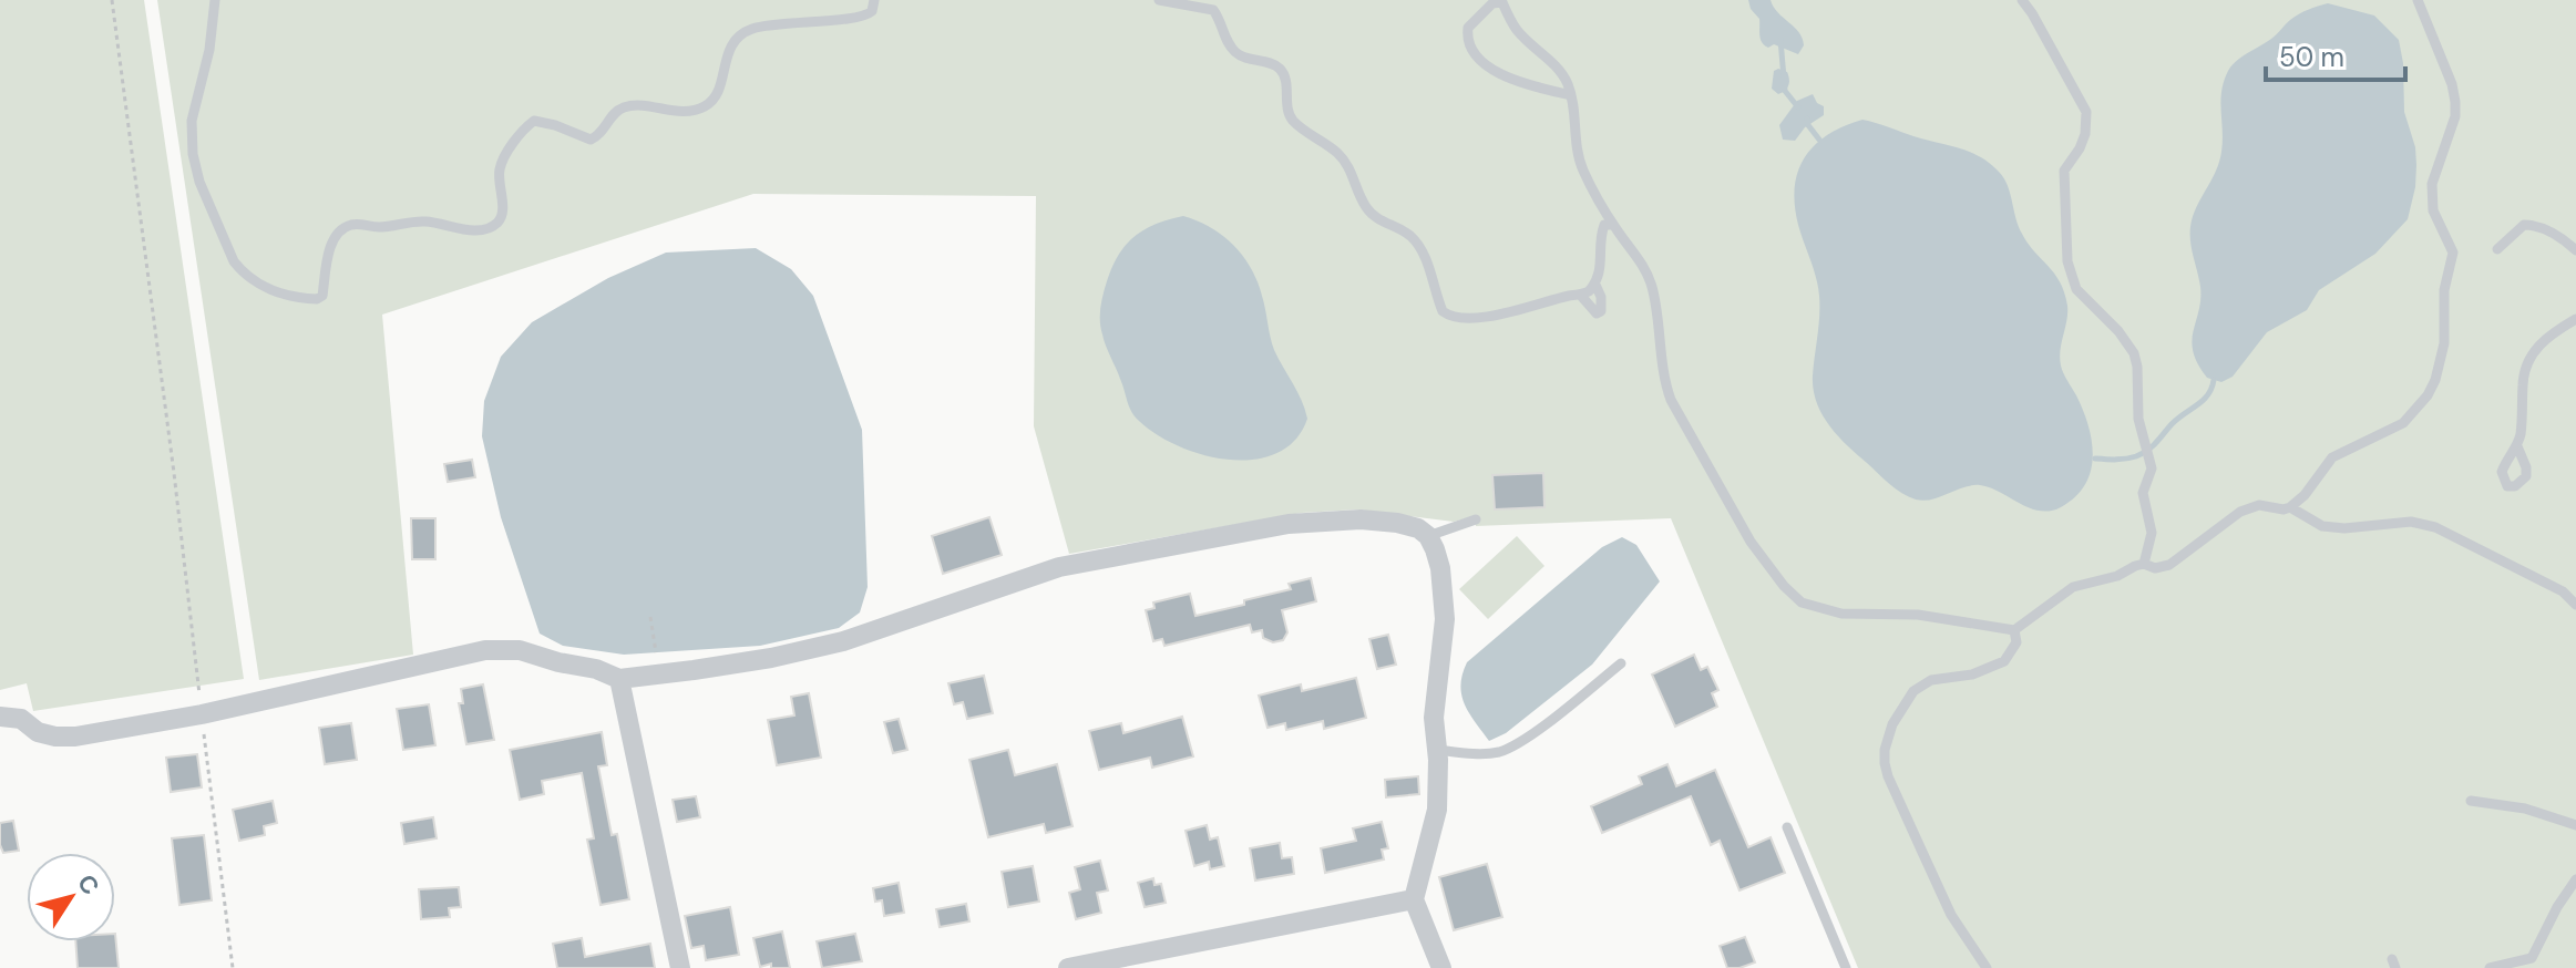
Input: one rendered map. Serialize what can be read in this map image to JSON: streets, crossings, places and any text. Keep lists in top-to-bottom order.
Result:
{
  "scale_bar": "50 m",
  "north": "top right"
}
